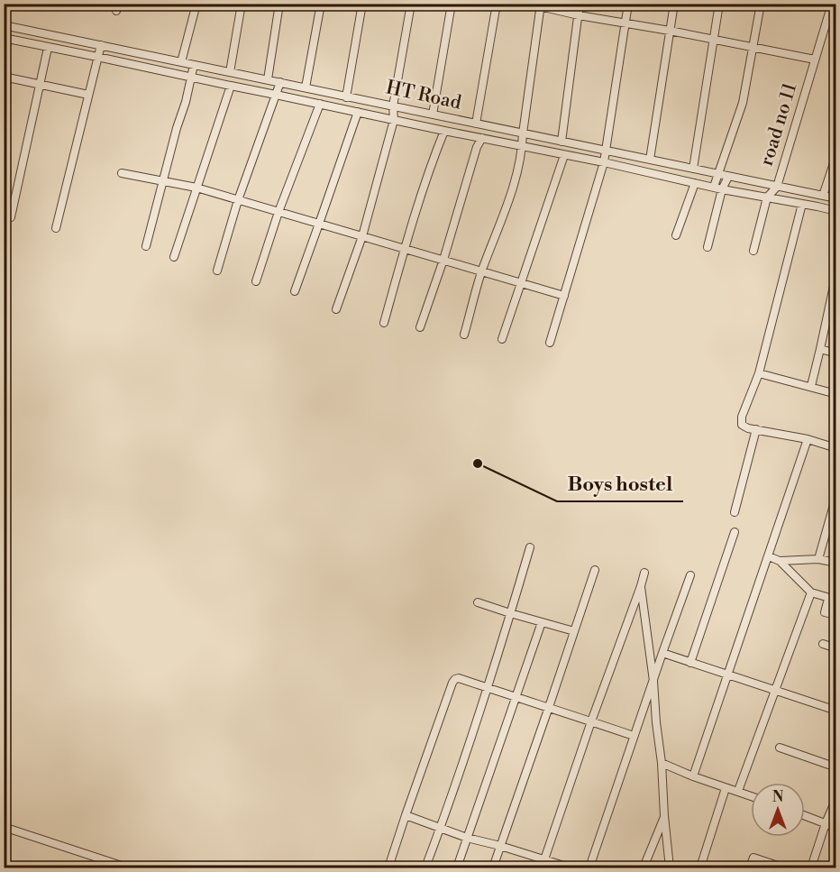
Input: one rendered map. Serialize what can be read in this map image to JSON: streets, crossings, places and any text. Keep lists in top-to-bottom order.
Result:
{
  "streets": {
    "street": ["HT Road", "road no 11"]
  },
  "crossings": [
    ["HT Road", "road no 11"]
  ],
  "places": ["Boys hostel"],
  "north": "top"
}
